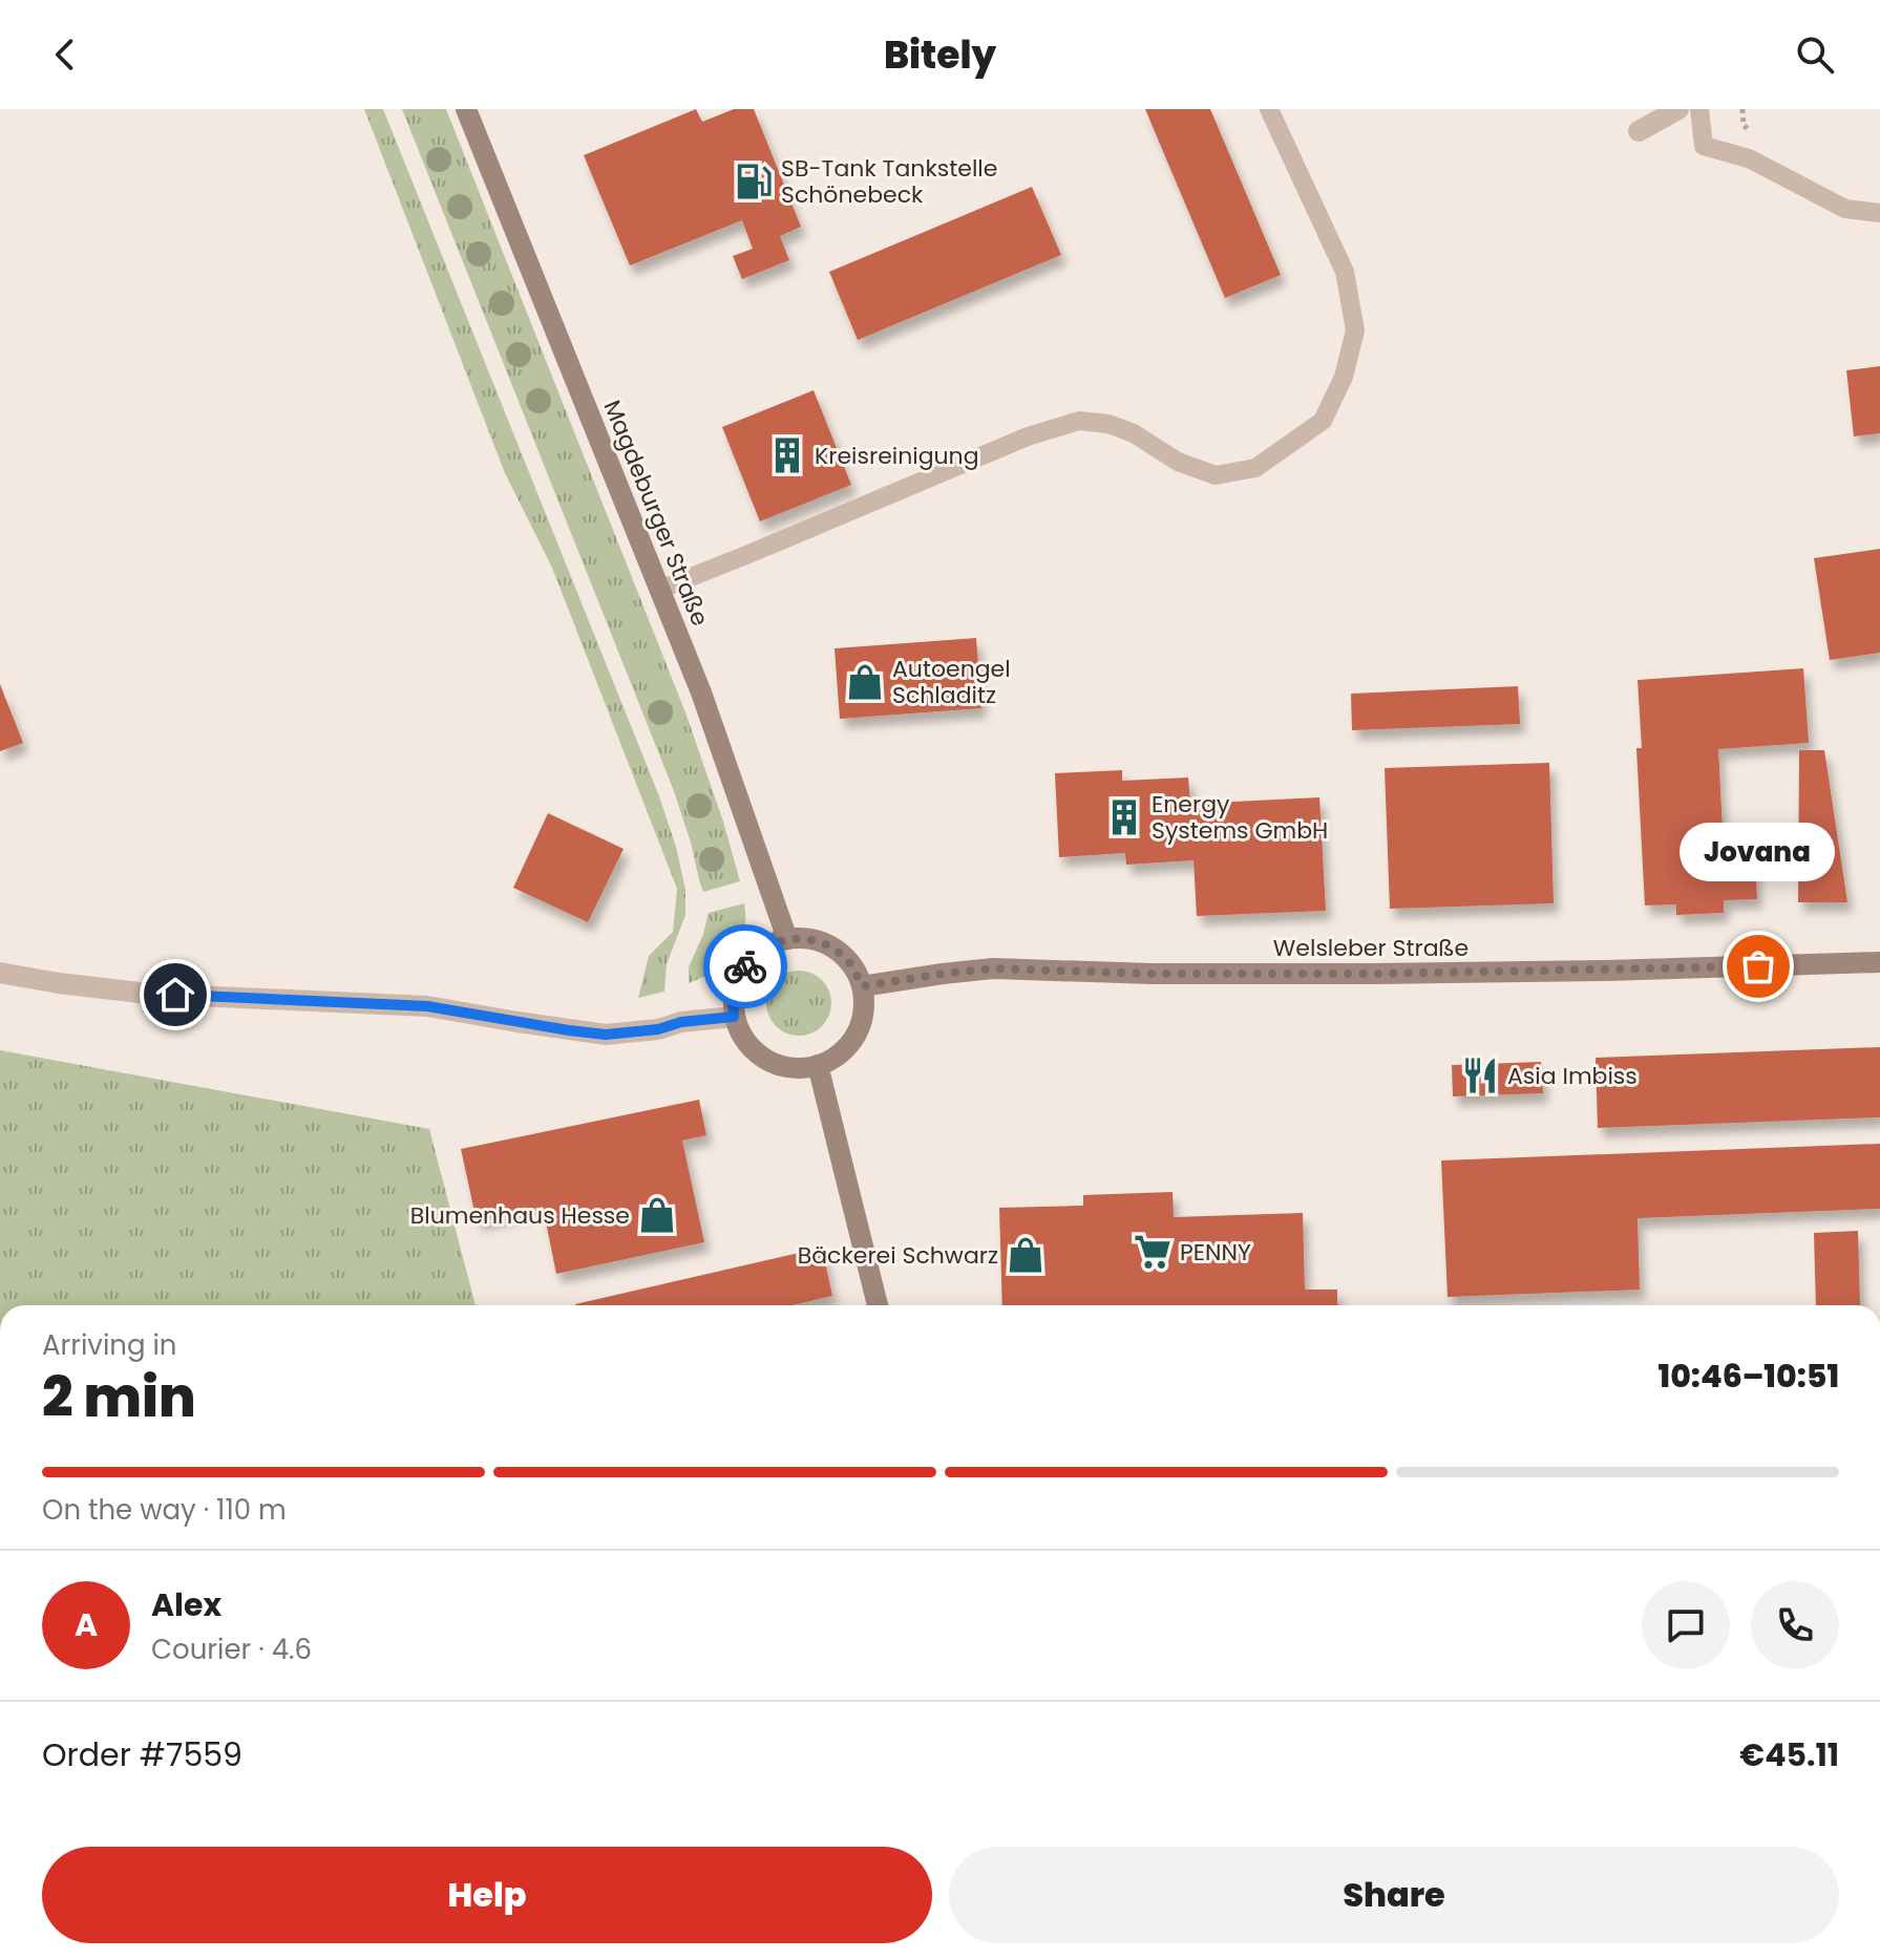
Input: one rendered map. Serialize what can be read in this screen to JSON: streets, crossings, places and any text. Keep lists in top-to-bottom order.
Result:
{
  "streets": {
    "main road": ["Magdeburger Straße", "Welsleber Straße"]
  },
  "crossings": [
    ["Magdeburger Straße", "Welsleber Straße"]
  ],
  "places": {
    "fuel station": ["SB-Tank Tankstelle Schönebeck"],
    "building": ["Kreisreinigung", "Energy Systems GmbH"],
    "shop": ["Autoengel Schladitz", "Blumenhaus Hesse", "Bäckerei Schwarz"],
    "other": ["Jovana"],
    "restaurant": ["Asia Imbiss"],
    "supermarket": ["PENNY"]
  },
  "page": {
    "header": "Bitely",
    "bubble": "Jovana",
    "heading": ["2 min", "Arriving in", "10:46–10:51"],
    "panel": [
      "Alex",
      "Courier · 4.6",
      "Order #7559",
      "€45.11"
    ],
    "bar": "On the way · 110 m",
    "round": "A",
    "buttons": ["Help", "Share"]
  }
}
